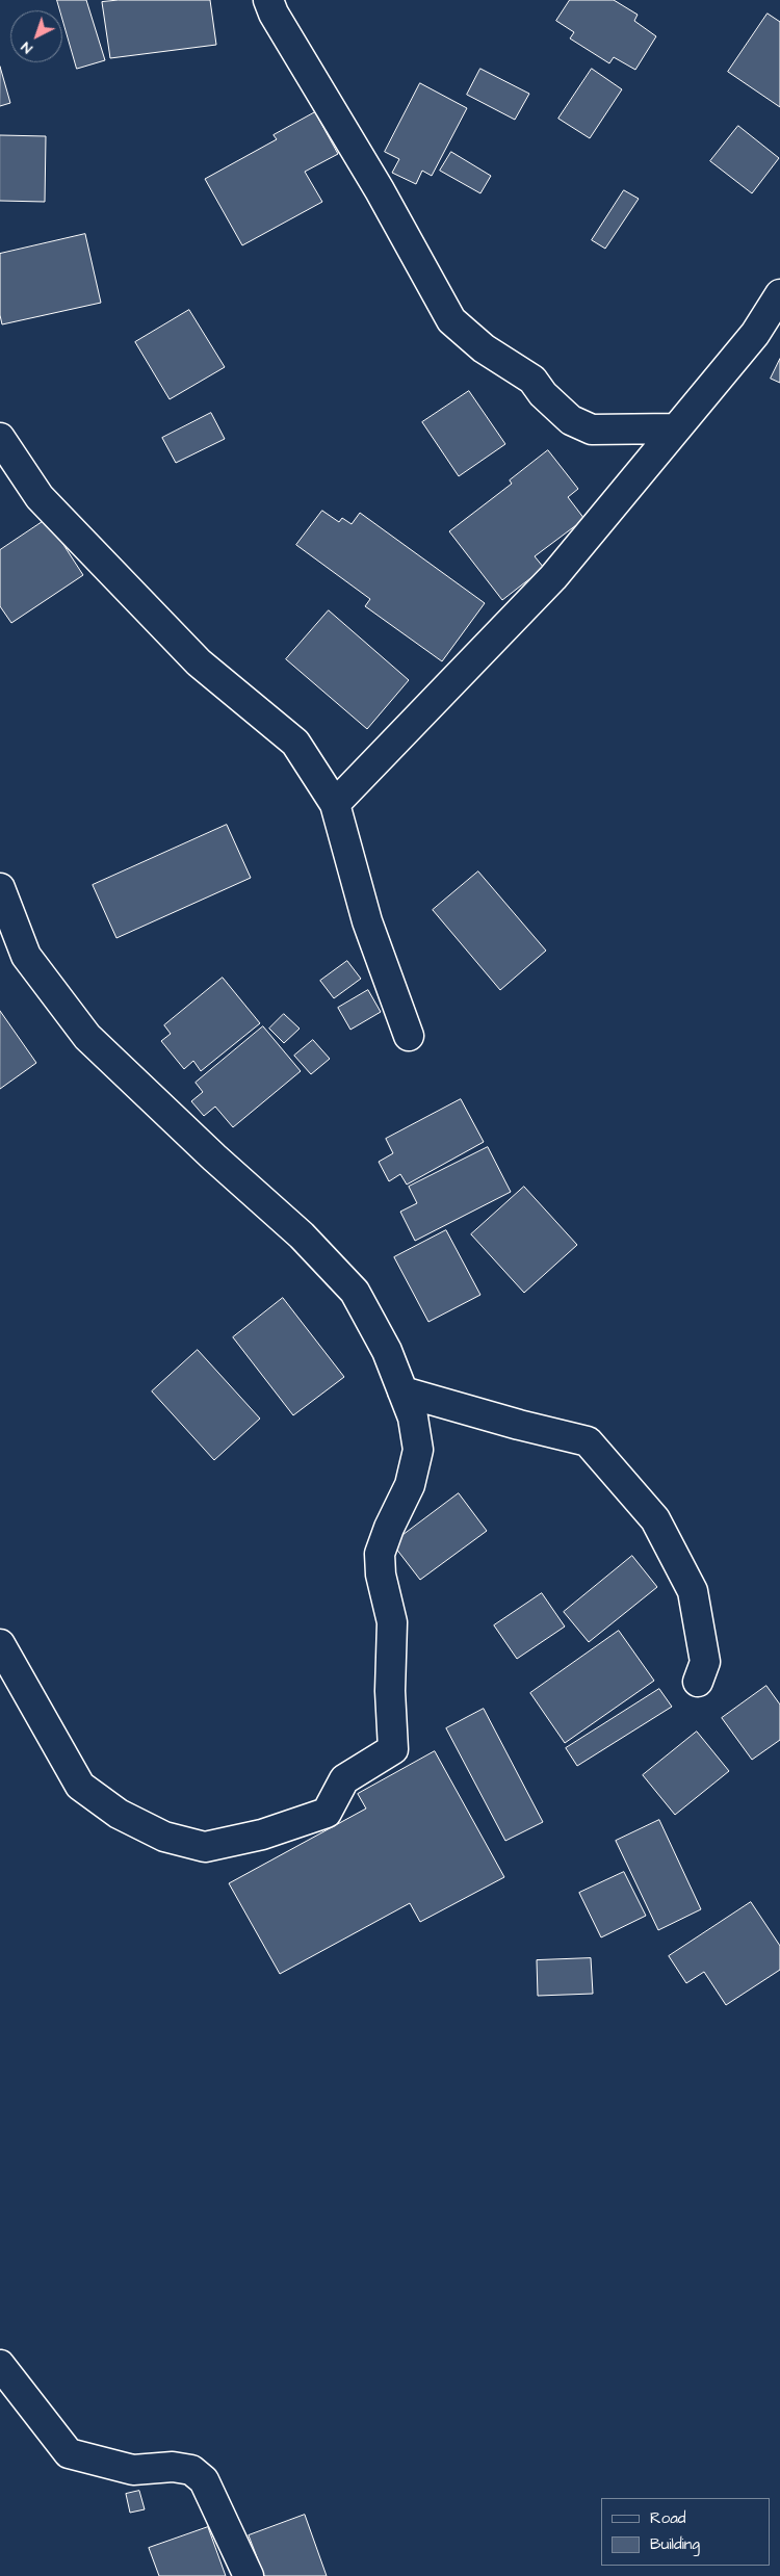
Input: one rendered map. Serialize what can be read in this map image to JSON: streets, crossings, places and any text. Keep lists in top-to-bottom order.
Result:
{
  "legend": ["Road", "Building"],
  "north": "bottom left"
}
